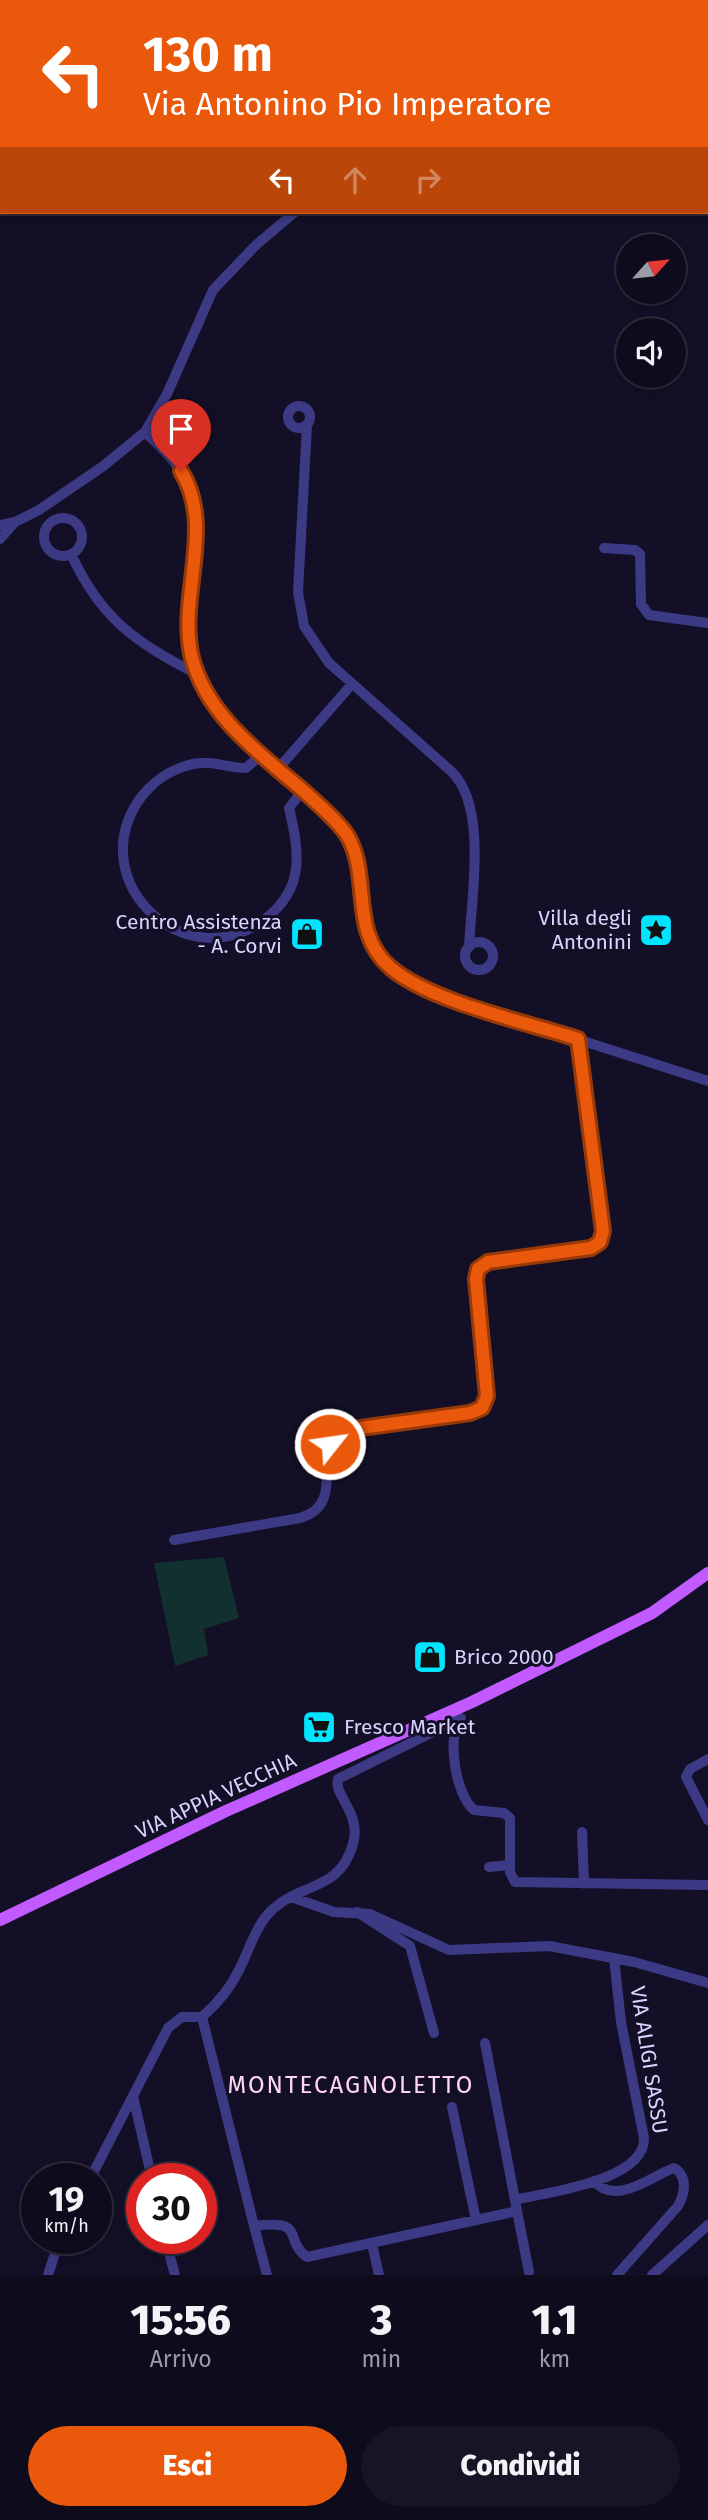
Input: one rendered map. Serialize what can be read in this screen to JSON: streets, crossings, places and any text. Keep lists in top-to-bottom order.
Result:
{
  "streets": {
    "main road": ["VIA APPIA VECCHIA"],
    "street": ["VIA ALIGI SASSU"]
  },
  "districts": ["MONTECAGNOLETTO"],
  "places": {
    "place": ["Villa degli Antonini"],
    "shop": ["Centro Assistenza - A. Corvi", "Brico 2000"],
    "supermarket": ["Fresco Market"]
  },
  "north": "top right",
  "page": {
    "turn": ["130 m", "Via Antonino Pio Imperatore"],
    "speed": "19 km/h",
    "limit": "30",
    "eta": [
      "15:56",
      "Arrivo",
      "3",
      "min",
      "1.1",
      "km"
    ],
    "buttons": ["Esci", "Condividi"]
  }
}
